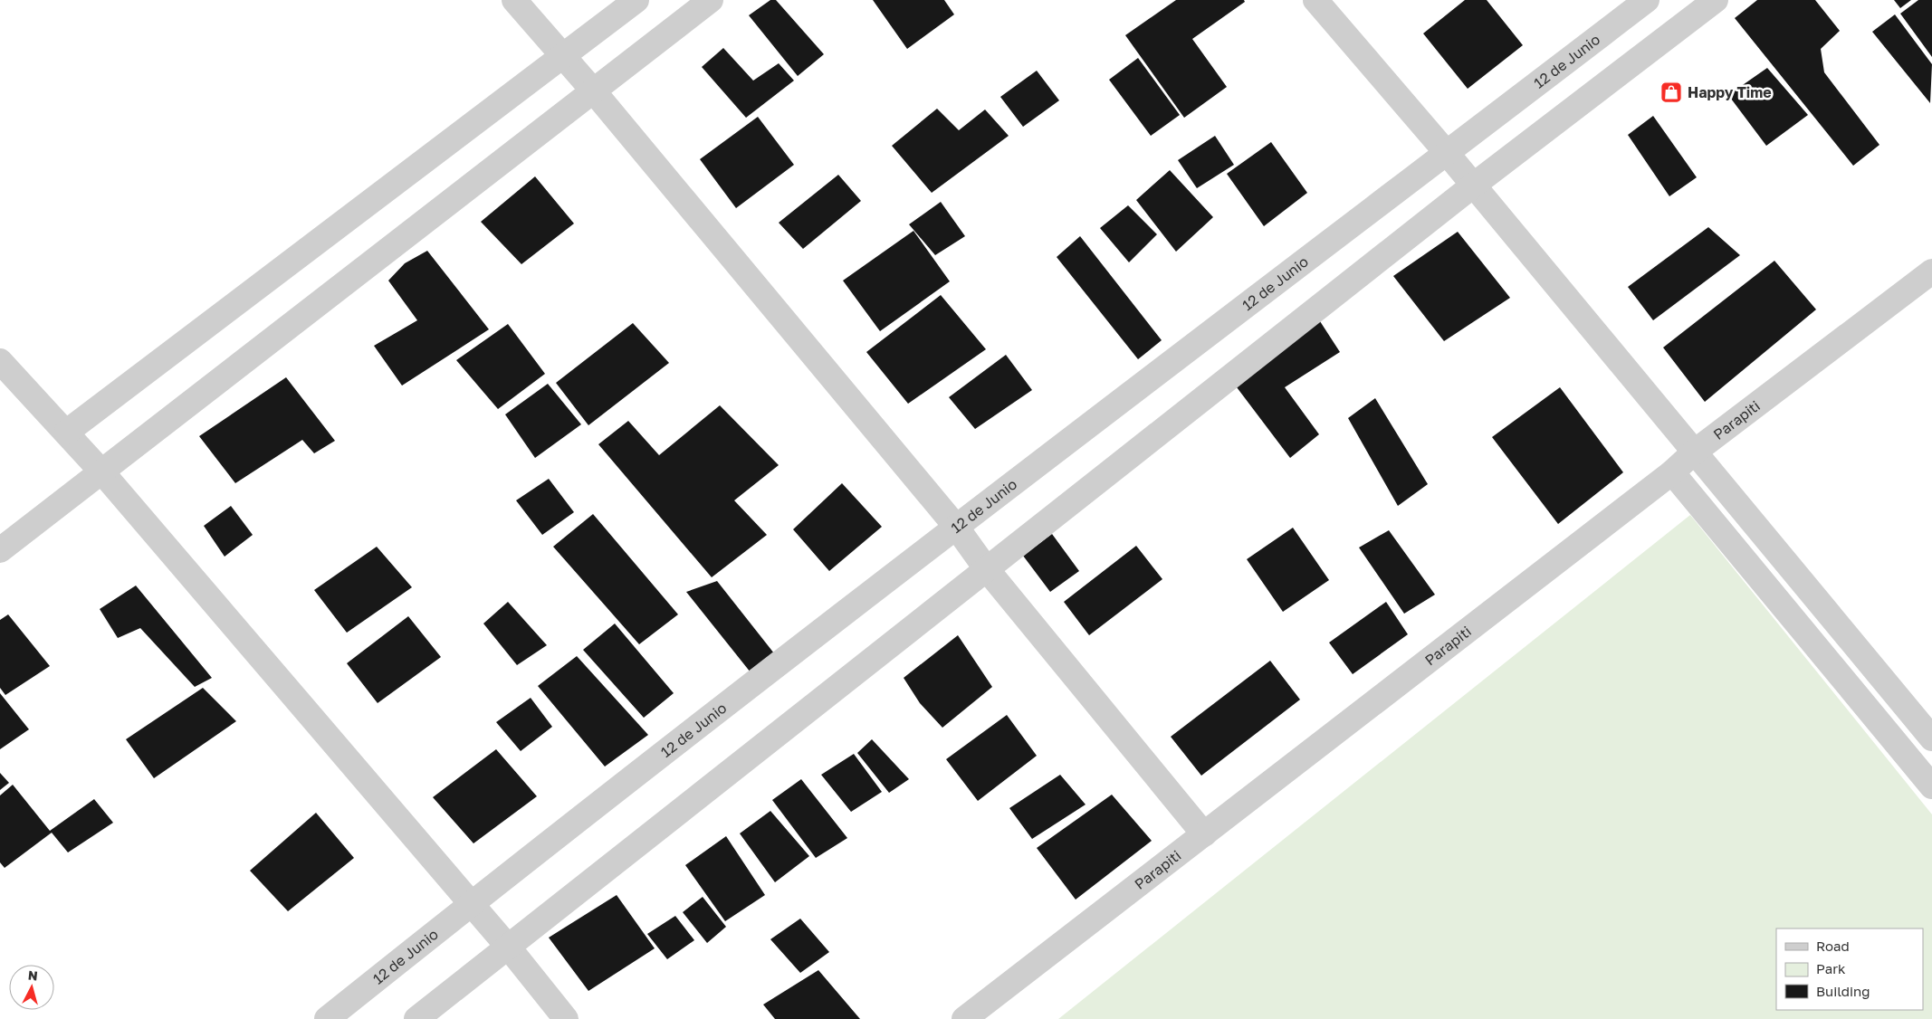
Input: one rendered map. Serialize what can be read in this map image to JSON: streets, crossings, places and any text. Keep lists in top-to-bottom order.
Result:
{
  "streets": {
    "street": ["12 de Junio", "Parapiti"]
  },
  "places": {
    "shop": ["Happy Time"]
  },
  "legend": ["Road", "Park", "Building"],
  "north": "top"
}
